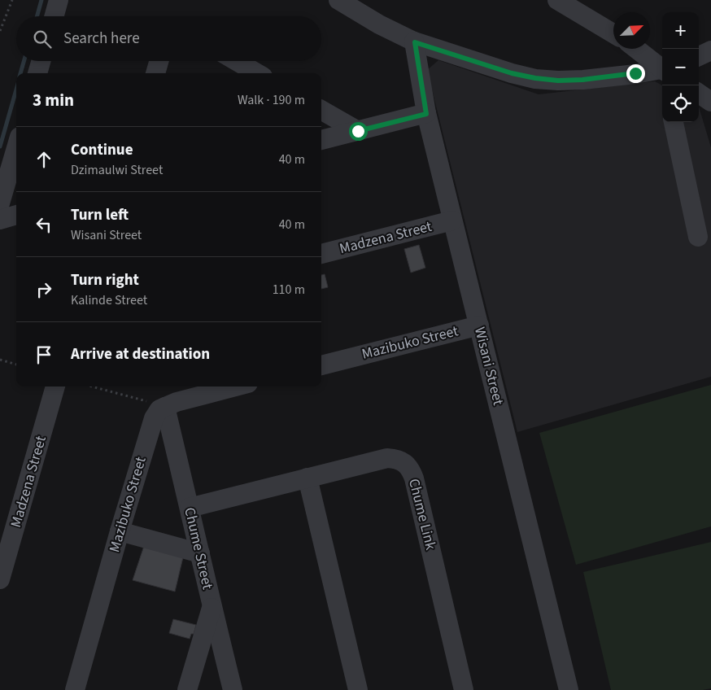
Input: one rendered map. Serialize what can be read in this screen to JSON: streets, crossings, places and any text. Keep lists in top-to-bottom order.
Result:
{
  "streets": {
    "street": [
      "Madzena Street",
      "Mazibuko Street",
      "Wisani Street",
      "Chume Link",
      "Chume Street"
    ]
  },
  "crossings": [
    ["Madzena Street", "Wisani Street"],
    ["Mazibuko Street", "Wisani Street"],
    ["Mazibuko Street", "Chume Street"],
    ["Chume Link", "Chume Street"]
  ],
  "north": "top right",
  "page": {
    "map_buttons": ["+", "−"],
    "search": "Search here",
    "heading": ["3 min", "Walk · 190 m"],
    "list": [
      ["Continue", "Dzimaulwi Street", "40 m"],
      ["Turn left", "Wisani Street", "40 m"],
      ["Turn right", "Kalinde Street", "110 m"],
      "Arrive at destination"
    ]
  }
}
